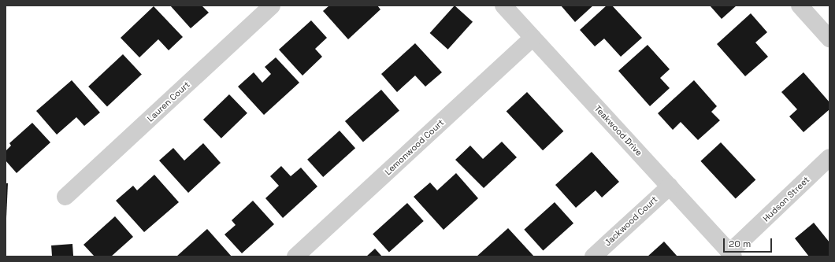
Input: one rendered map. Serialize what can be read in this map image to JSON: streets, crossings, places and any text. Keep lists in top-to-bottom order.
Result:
{
  "streets": {
    "street": [
      "Lauren Court",
      "Teakwood Drive",
      "Lemonwood Court",
      "Hudson Street",
      "Jackwood Court"
    ]
  },
  "crossings": [
    ["Teakwood Drive", "Lemonwood Court"],
    ["Teakwood Drive", "Hudson Street"],
    ["Teakwood Drive", "Jackwood Court"]
  ],
  "scale_bar": "20 m"
}
